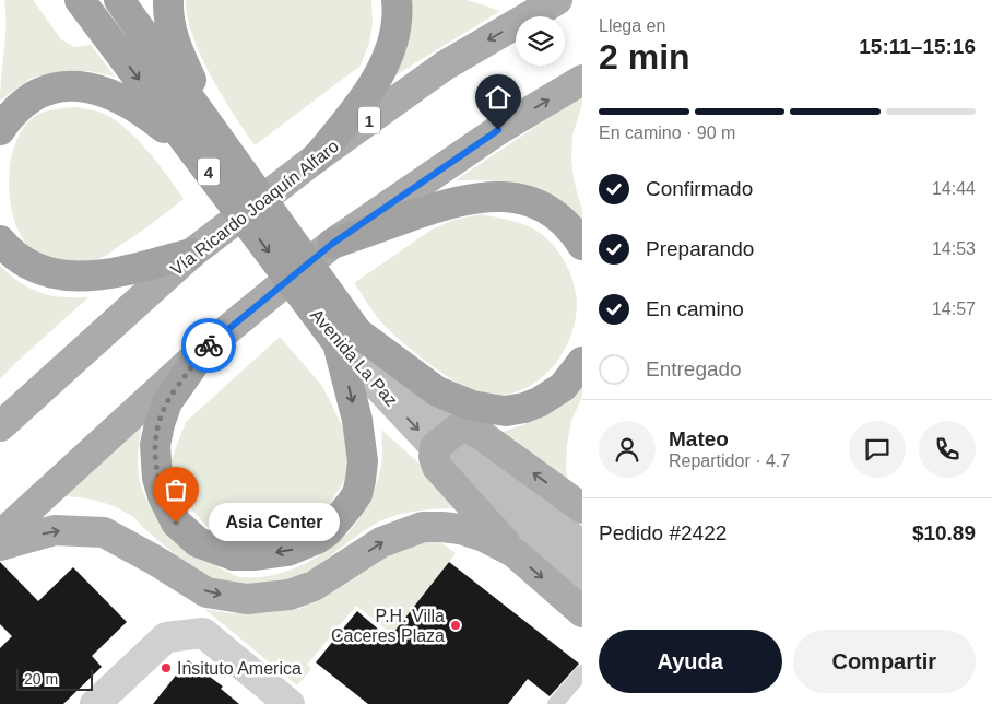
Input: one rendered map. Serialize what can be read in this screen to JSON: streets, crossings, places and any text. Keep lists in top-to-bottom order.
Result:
{
  "streets": {
    "highway": ["4", "Avenida La Paz"],
    "main road": ["1", "Vía Ricardo Joaquín Alfaro"]
  },
  "places": ["Asia Center", "P.H. Villa Caceres Plaza", "Insituto America"],
  "scale_bar": "20 m",
  "page": {
    "heading": ["2 min", "Llega en", "15:11–15:16"],
    "panel": [
      "Mateo",
      "Repartidor · 4.7",
      "Pedido #2422",
      "$10.89"
    ],
    "bar": "En camino · 90 m",
    "list": [
      ["Confirmado", "14:44"],
      ["Preparando", "14:53"],
      ["En camino", "14:57"],
      "Entregado"
    ],
    "bubble": "Asia Center",
    "buttons": ["Ayuda", "Compartir"],
    "scale": "20 m"
  }
}
